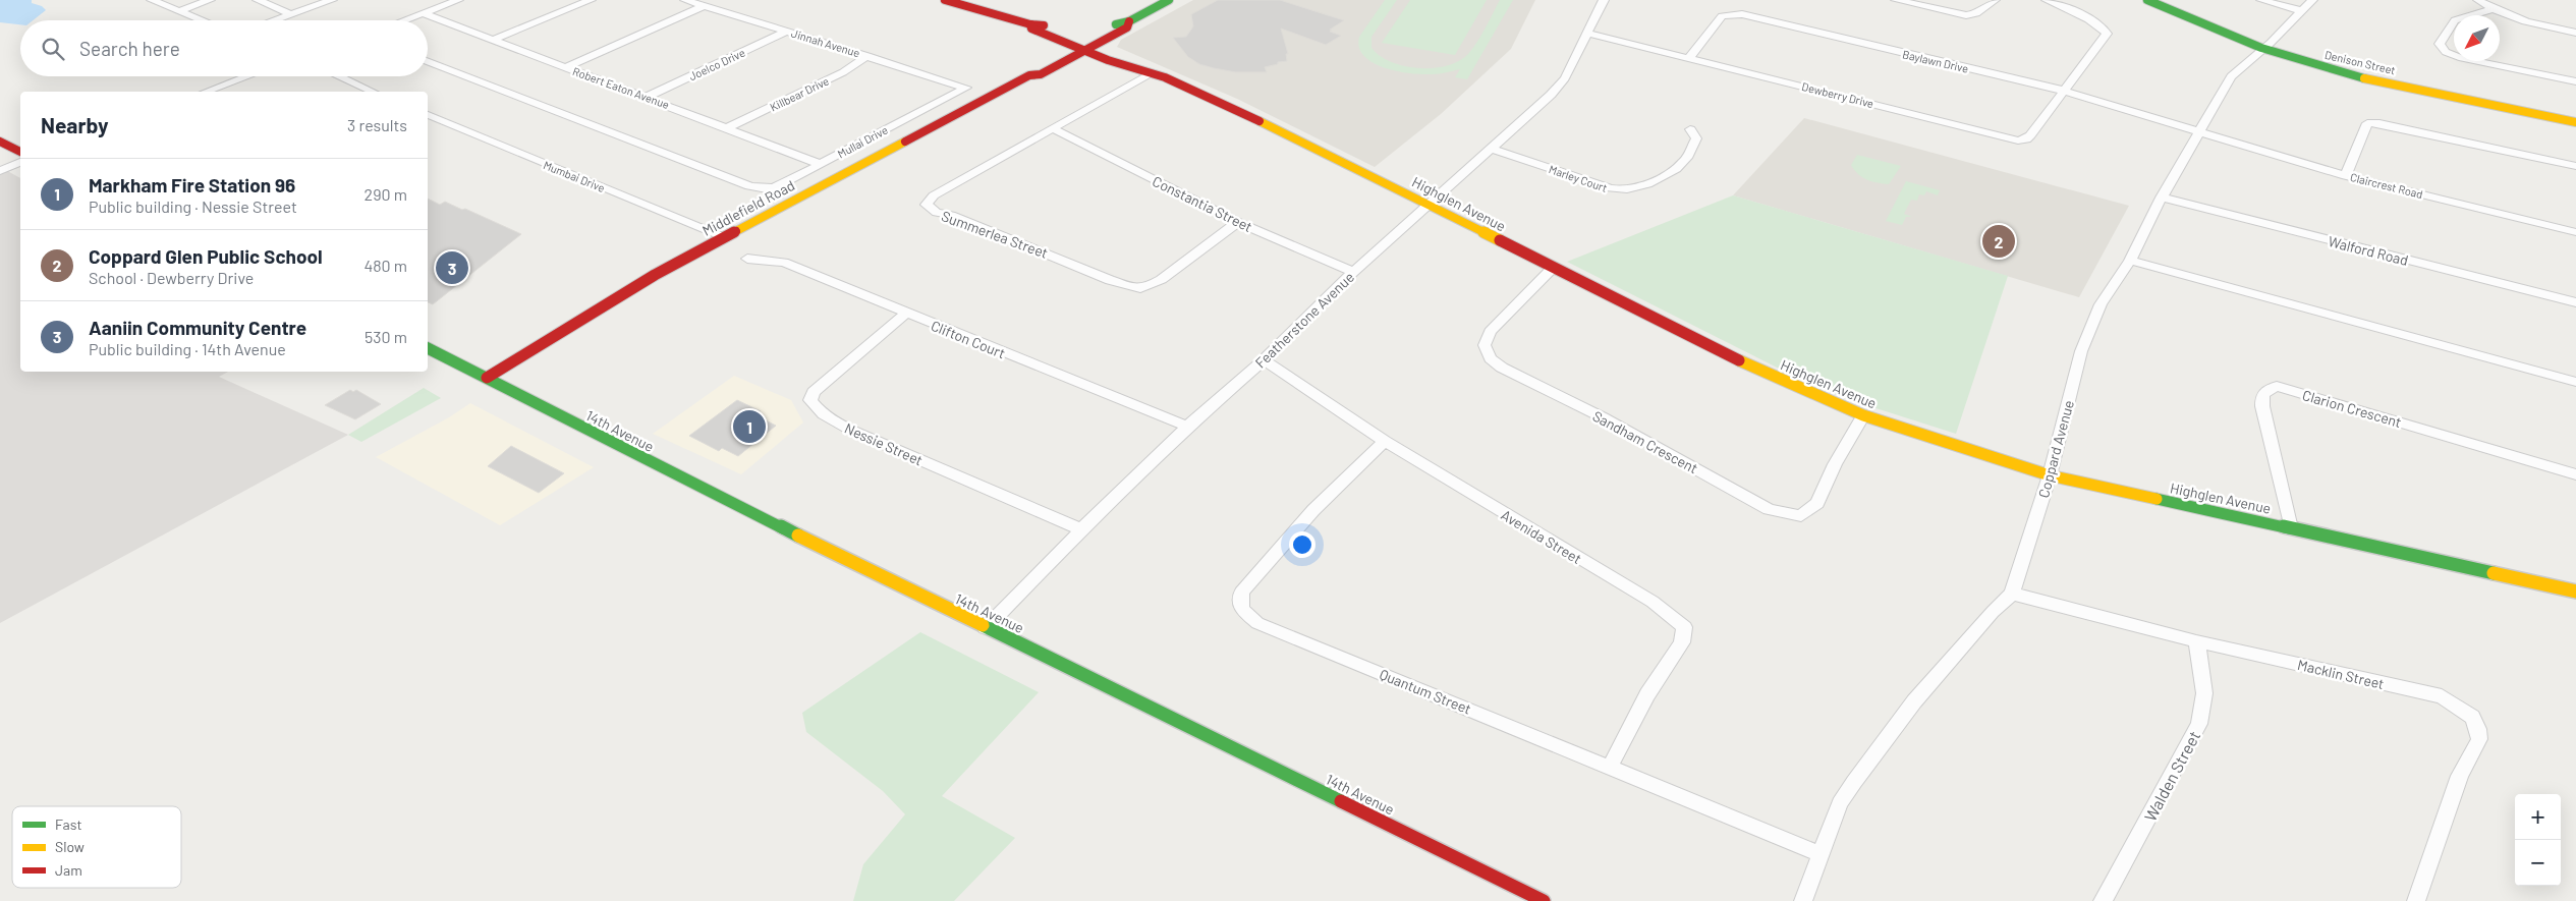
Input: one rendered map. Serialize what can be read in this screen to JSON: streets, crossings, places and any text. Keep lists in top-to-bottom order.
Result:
{
  "streets": {
    "street": [
      "Jinnah Avenue",
      "Baylawn Drive",
      "Denison Street",
      "Joelco Drive",
      "Robert Eaton Avenue",
      "Killbear Drive",
      "Dewberry Drive",
      "Mullai Drive",
      "Mumbai Drive",
      "Marley Court",
      "Claircrest Road",
      "Constantia Street",
      "Highglen Avenue",
      "Middlefield Road",
      "Summerlea Street",
      "Walford Road",
      "Featherstone Avenue",
      "Clifton Court",
      "Clarion Crescent",
      "14th Avenue",
      "Sandham Crescent",
      "Nessie Street",
      "Coppard Avenue",
      "Avenida Street",
      "Macklin Street",
      "Quantum Street",
      "Walden Street"
    ]
  },
  "crossings": [
    ["Jinnah Avenue", "Joelco Drive"],
    ["Jinnah Avenue", "Killbear Drive"],
    ["Jinnah Avenue", "Mullai Drive"],
    ["Baylawn Drive", "Dewberry Drive"],
    ["Baylawn Drive", "Claircrest Road"],
    ["Baylawn Drive", "Coppard Avenue"],
    ["Denison Street", "Coppard Avenue"],
    ["Joelco Drive", "Robert Eaton Avenue"],
    ["Robert Eaton Avenue", "Killbear Drive"],
    ["Robert Eaton Avenue", "Mullai Drive"],
    ["Dewberry Drive", "Featherstone Avenue"],
    ["Mumbai Drive", "Middlefield Road"],
    ["Marley Court", "Featherstone Avenue"],
    ["Claircrest Road", "Coppard Avenue"],
    ["Constantia Street", "Summerlea Street"],
    ["Constantia Street", "Featherstone Avenue"],
    ["Highglen Avenue", "Middlefield Road"],
    ["Highglen Avenue", "Summerlea Street"],
    ["Highglen Avenue", "Featherstone Avenue"],
    ["Highglen Avenue", "Clarion Crescent"],
    ["Highglen Avenue", "Sandham Crescent"],
    ["Highglen Avenue", "Coppard Avenue"],
    ["Middlefield Road", "14th Avenue"],
    ["Walford Road", "Coppard Avenue"],
    ["Featherstone Avenue", "Clifton Court"],
    ["Featherstone Avenue", "14th Avenue"],
    ["Featherstone Avenue", "Nessie Street"],
    ["Featherstone Avenue", "Avenida Street"],
    ["Clifton Court", "Nessie Street"],
    ["Coppard Avenue", "Macklin Street"],
    ["Coppard Avenue", "Quantum Street"],
    ["Avenida Street", "Quantum Street"],
    ["Macklin Street", "Walden Street"]
  ],
  "legend": ["Fast", "Slow", "Jam"],
  "north": "bottom left",
  "page": {
    "search": "Search here",
    "heading": ["Nearby", "3 results"],
    "list": [
      {
        "mark": "1",
        "name": "Markham Fire Station 96",
        "note": "Public building · Nessie Street",
        "value": "290 m"
      },
      {
        "mark": "2",
        "name": "Coppard Glen Public School",
        "note": "School · Dewberry Drive",
        "value": "480 m"
      },
      {
        "mark": "3",
        "name": "Aaniin Community Centre",
        "note": "Public building · 14th Avenue",
        "value": "530 m"
      }
    ],
    "pins": ["2", "3", "1"],
    "map_buttons": ["+", "−"]
  }
}
